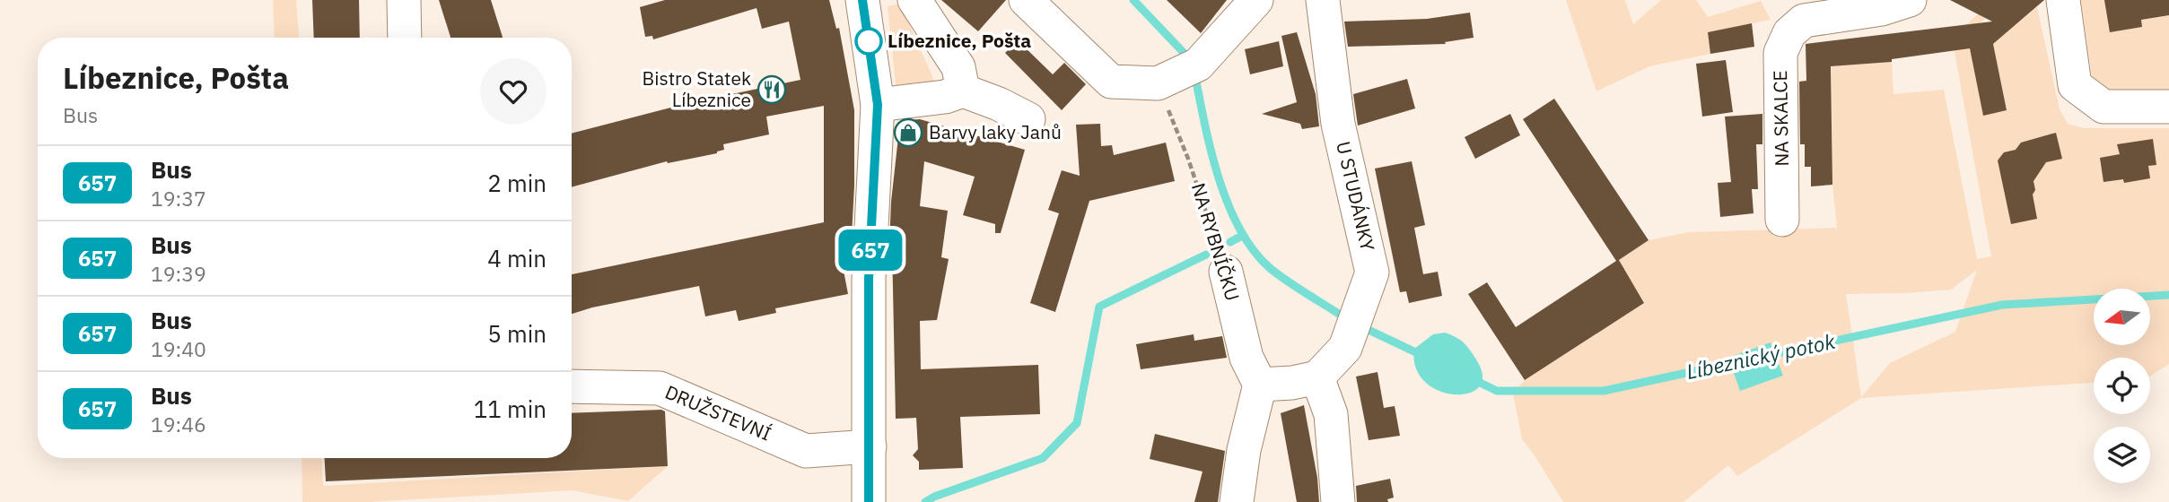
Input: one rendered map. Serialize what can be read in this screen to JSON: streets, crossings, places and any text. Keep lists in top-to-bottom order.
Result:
{
  "streets": {
    "street": [
      "NA SKALCE",
      "U STUDÁNKY",
      "NA RYBNÍČKU",
      "DRUŽSTEVNÍ"
    ]
  },
  "water": ["Líbeznický potok"],
  "places": {
    "other": ["Líbeznice, Pošta"],
    "restaurant": ["Bistro Statek Líbeznice"],
    "shop": ["Barvy laky Janů"]
  },
  "lines": ["bus line 657"],
  "north": "left",
  "page": {
    "on_map": "657",
    "heading": ["Líbeznice, Pošta", "Bus"],
    "list": [
      {
        "mark": "657",
        "name": "Bus",
        "note": "19:37",
        "value": "2 min"
      },
      {
        "mark": "657",
        "name": "Bus",
        "note": "19:39",
        "value": "4 min"
      },
      {
        "mark": "657",
        "name": "Bus",
        "note": "19:40",
        "value": "5 min"
      },
      {
        "mark": "657",
        "name": "Bus",
        "note": "19:46",
        "value": "11 min"
      }
    ]
  }
}
